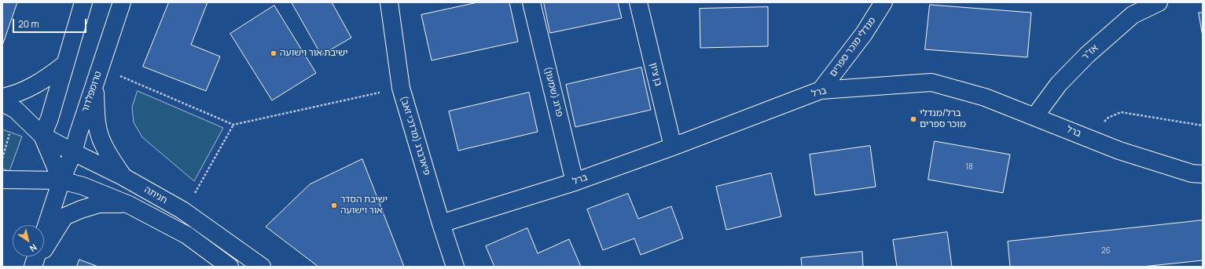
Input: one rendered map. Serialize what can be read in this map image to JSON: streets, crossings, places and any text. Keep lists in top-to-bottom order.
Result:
{
  "streets": {
    "street": [
      "מנדלי מוכר ספרים",
      "אז\"ר",
      "בן ציון",
      "טרומפלדור",
      "פרוג (שמעון)",
      "ברל",
      "פיארברג (מרדכי זאב)",
      "חניתה"
    ]
  },
  "crossings": [
    ["מנדלי מוכר ספרים", "ברל"],
    ["אז\"ר", "ברל"],
    ["בן ציון", "ברל"],
    ["טרומפלדור", "חניתה"],
    ["פרוג (שמעון)", "ברל"],
    ["ברל", "פיארברג (מרדכי זאב)"]
  ],
  "places": ["ישיבת אור וישועה", "ברל/מנדלי מוכר ספרים", "ישיבת הסדר אור וישועה"],
  "house_numbers": ["18", "26"],
  "scale_bar": "20 m",
  "north": "bottom right"
}
